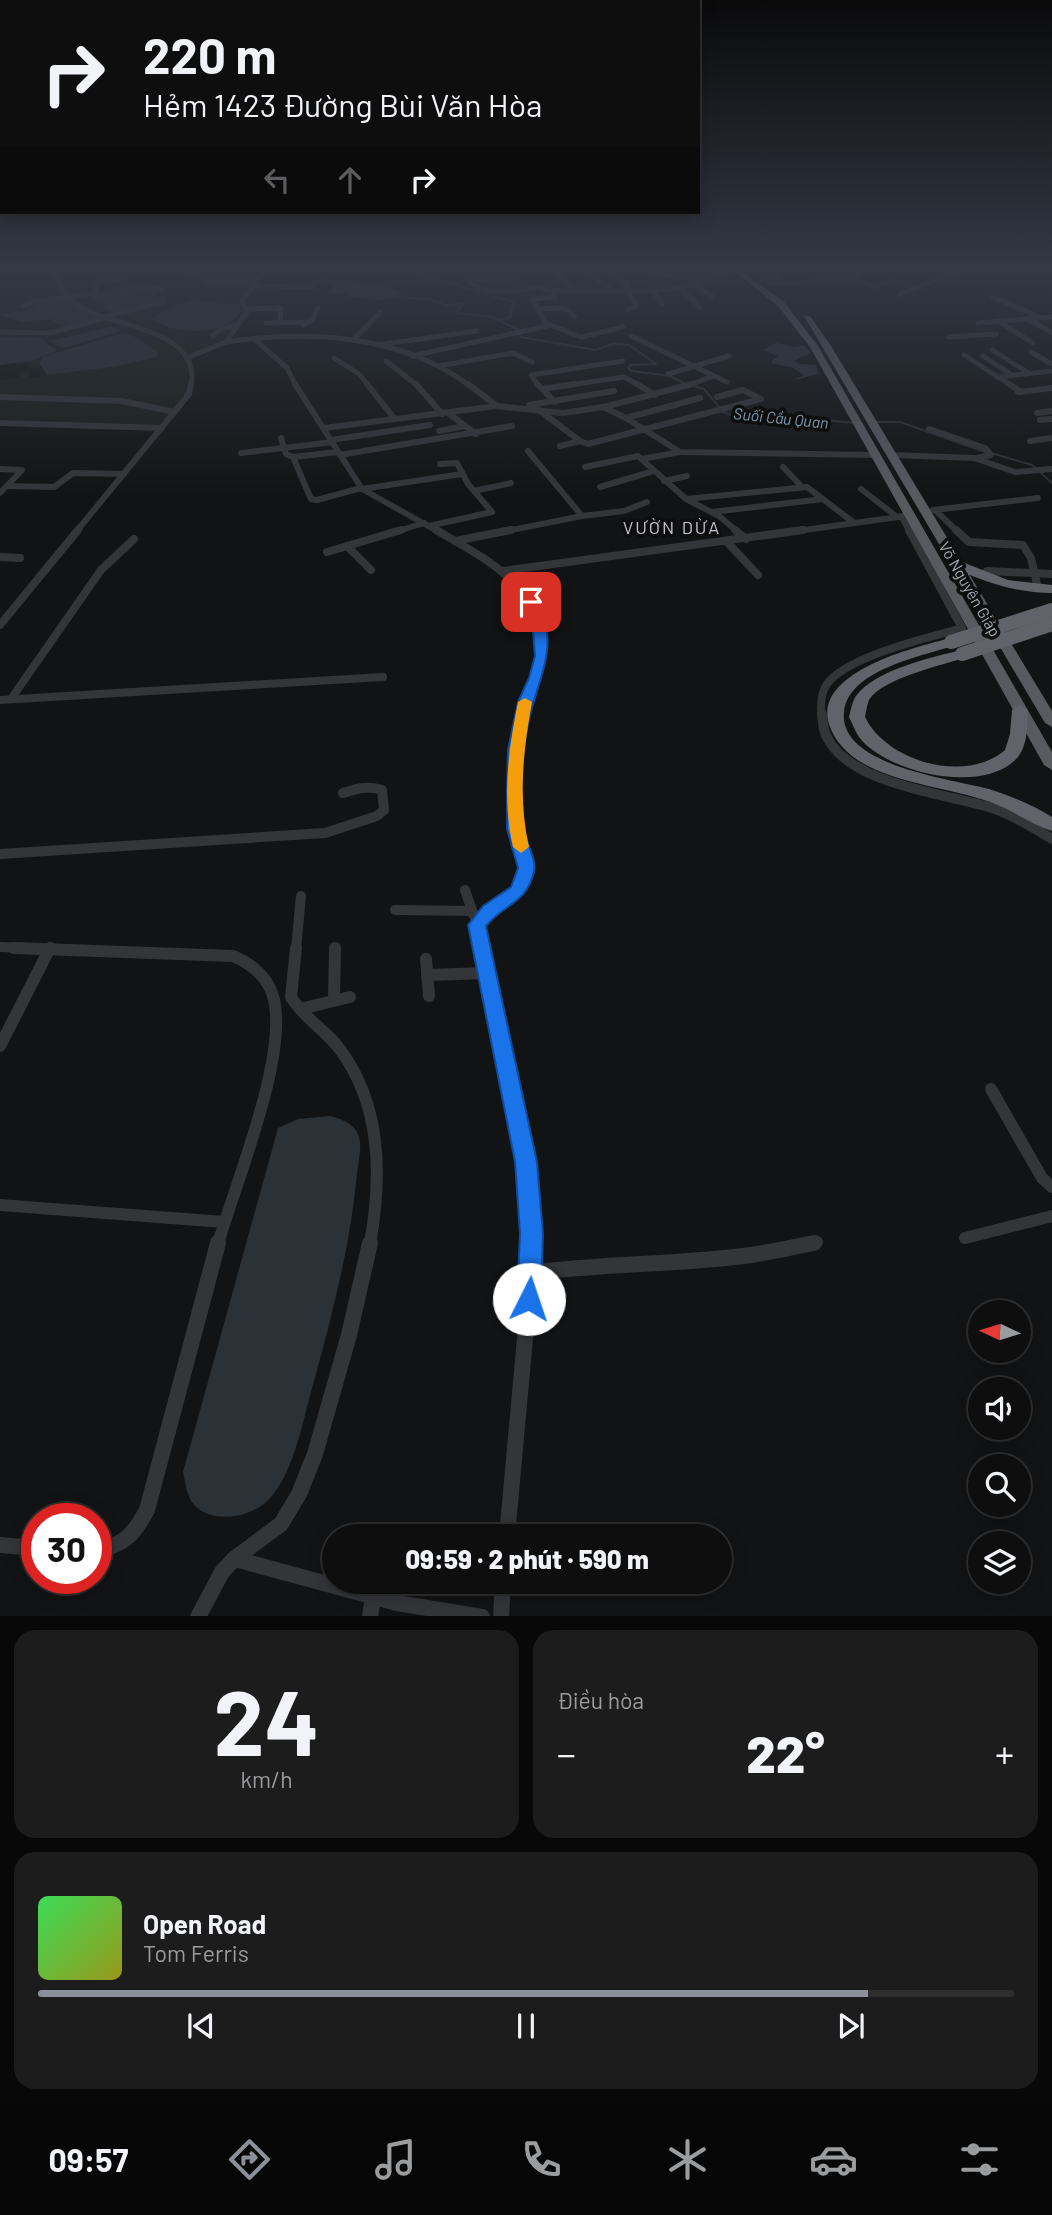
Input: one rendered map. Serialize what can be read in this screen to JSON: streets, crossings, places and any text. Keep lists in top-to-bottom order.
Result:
{
  "streets": {
    "highway": ["Võ Nguyên Giáp"]
  },
  "districts": ["VƯỜN DỪA"],
  "water": ["Suối Cầu Quan"],
  "north": "left",
  "page": {
    "turn": ["220 m", "Hẻm 1423 Đường Bùi Văn Hòa"],
    "limit": "30",
    "trip": "09:59 · 2 phút · 590 m",
    "tile": [
      ["24", "km/h"],
      "Điều hòa"
    ],
    "heat": ["−", "22°", "+"],
    "song": ["Open Road", "Tom Ferris"],
    "tabs": "09:57"
  }
}
